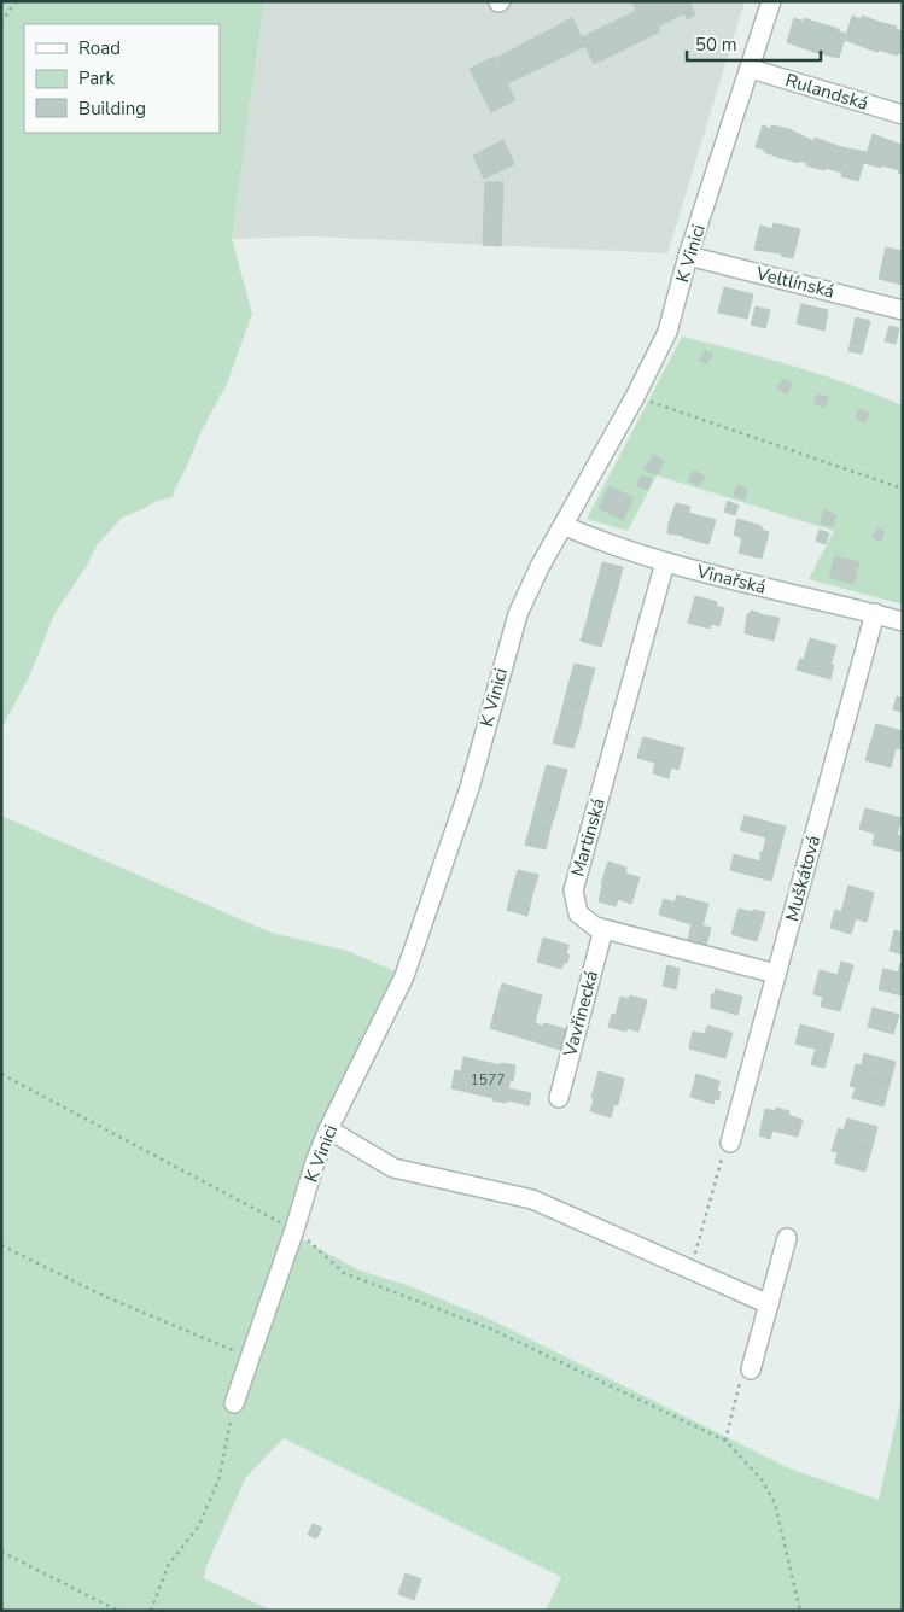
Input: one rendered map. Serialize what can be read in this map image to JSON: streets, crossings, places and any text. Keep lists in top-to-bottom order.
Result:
{
  "streets": {
    "street": [
      "Rulandská",
      "K Vinici",
      "Veltlínská",
      "Vinařská",
      "Martinská",
      "Muškátová",
      "Vavřinecká"
    ]
  },
  "crossings": [
    ["Rulandská", "K Vinici"],
    ["K Vinici", "Veltlínská"],
    ["K Vinici", "Vinařská"],
    ["Vinařská", "Martinská"],
    ["Vinařská", "Muškátová"],
    ["Martinská", "Muškátová"],
    ["Martinská", "Vavřinecká"]
  ],
  "house_numbers": ["1577"],
  "legend": ["Road", "Park", "Building"],
  "scale_bar": "50 m"
}
